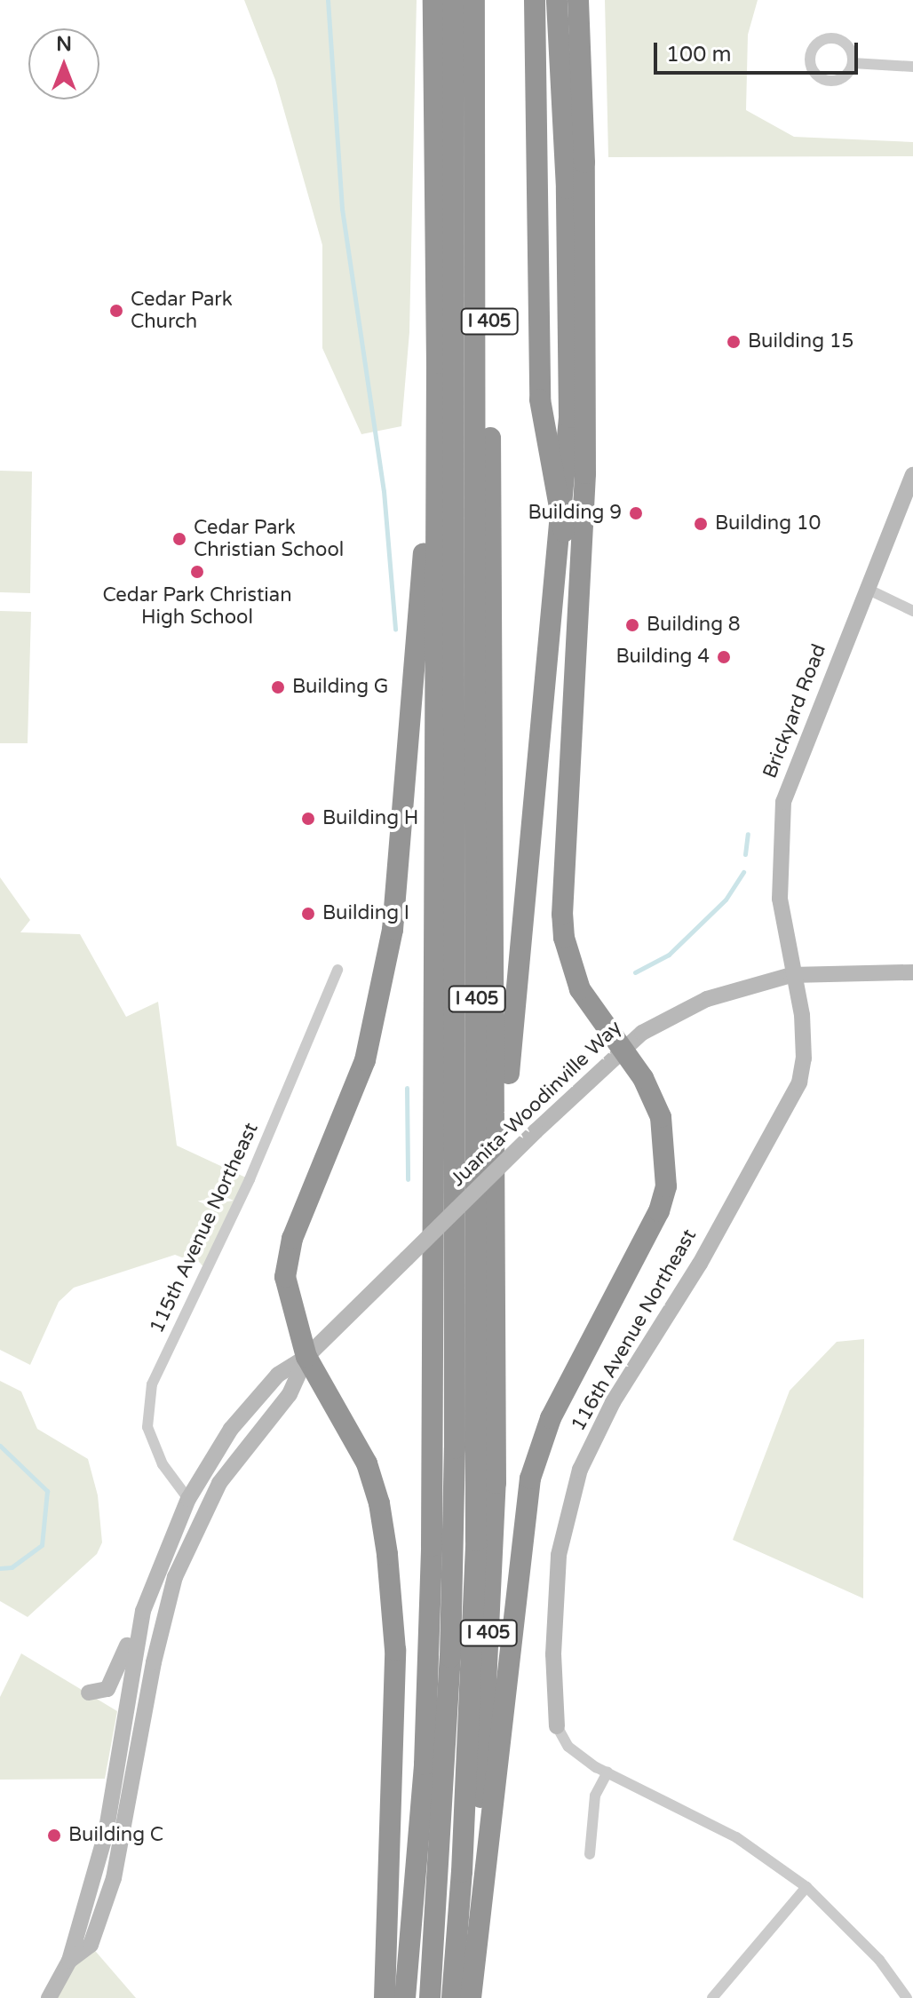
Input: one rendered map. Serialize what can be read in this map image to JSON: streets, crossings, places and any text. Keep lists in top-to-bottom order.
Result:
{
  "streets": {
    "highway": ["I 405"],
    "main road": ["Brickyard Road", "Juanita-Woodinville Way", "116th Avenue Northeast"],
    "street": ["115th Avenue Northeast"]
  },
  "crossings": [
    ["Brickyard Road", "Juanita-Woodinville Way"],
    ["Brickyard Road", "116th Avenue Northeast"],
    ["Juanita-Woodinville Way", "116th Avenue Northeast"]
  ],
  "places": [
    "Cedar Park Church",
    "Building 15",
    "Building 9",
    "Building 10",
    "Cedar Park Christian School",
    "Cedar Park Christian High School",
    "Building 8",
    "Building 4",
    "Building G",
    "Building H",
    "Building I",
    "Building C"
  ],
  "scale_bar": "100 m",
  "north": "top"
}
